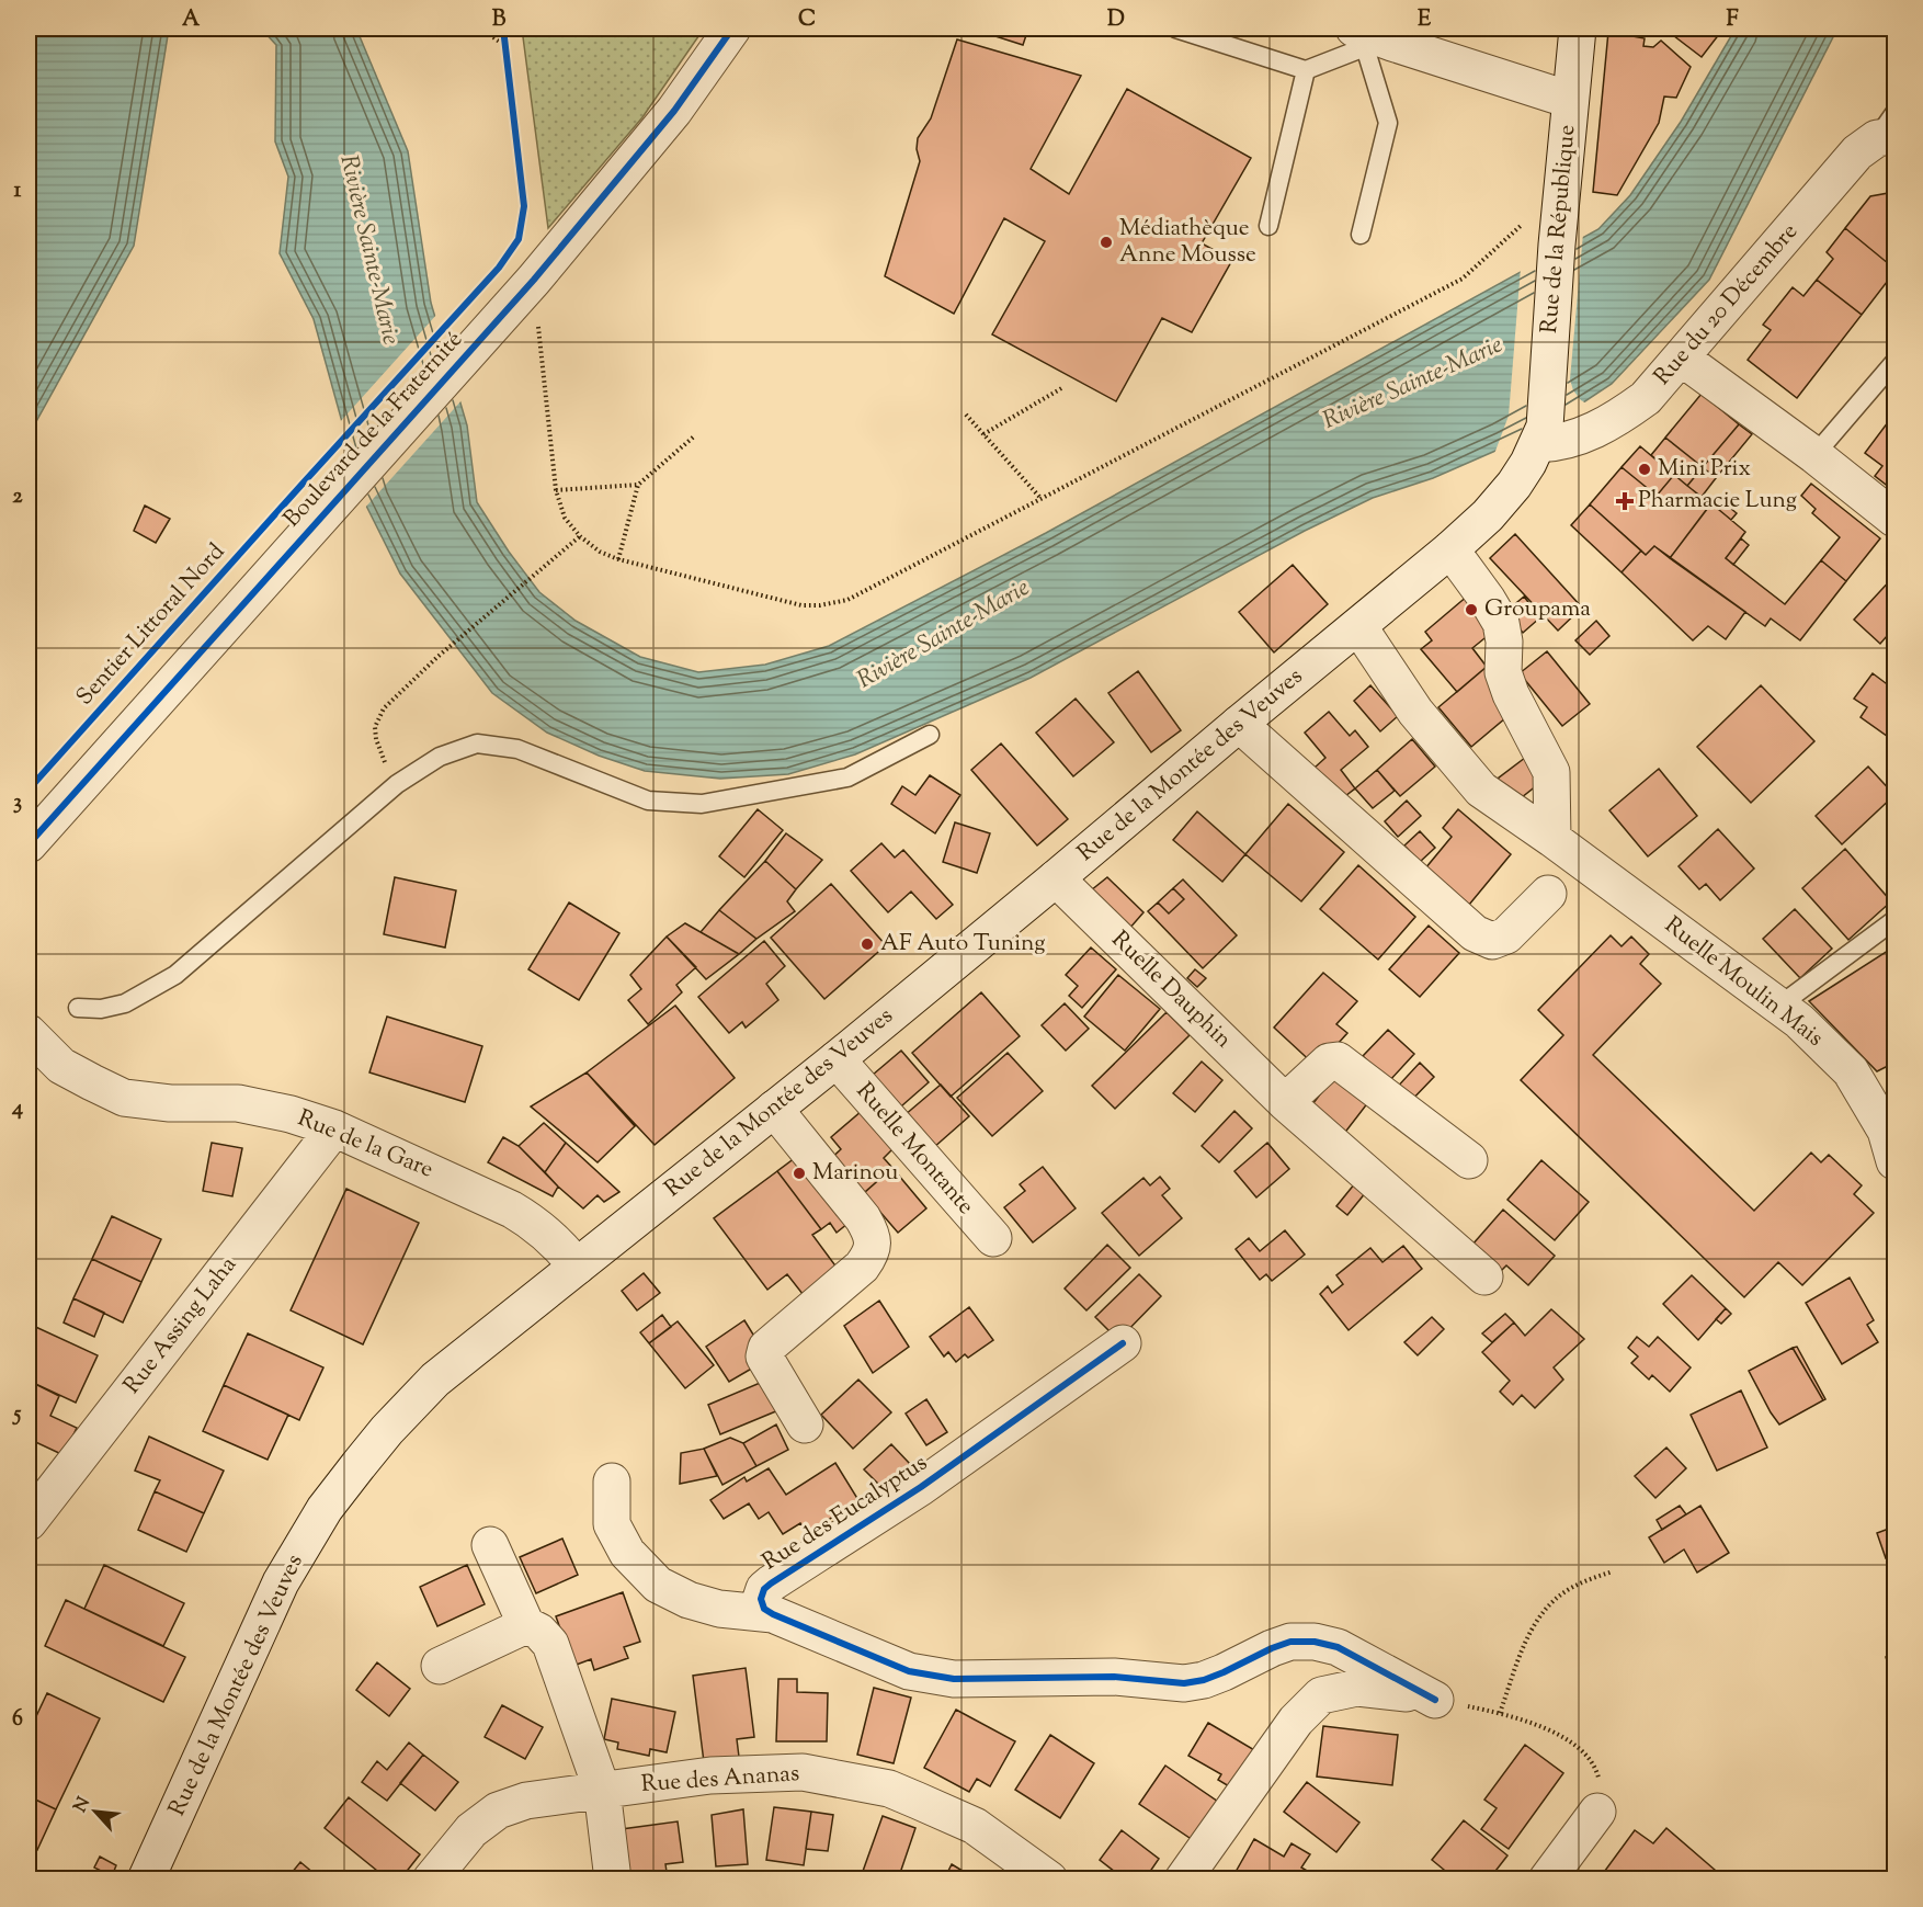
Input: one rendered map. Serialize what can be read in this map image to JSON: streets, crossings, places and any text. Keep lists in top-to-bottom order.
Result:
{
  "streets": {
    "street": [
      "Rue de la République",
      "Rue du 20 Décembre",
      "Boulevard de la Fraternité",
      "Rue de la Montée des Veuves",
      "Ruelle Moulin Mais",
      "Ruelle Dauphin",
      "Rue de la Gare",
      "Ruelle Montante",
      "Rue Assing Laha",
      "Rue des Eucalyptus",
      "Rue des Ananas"
    ],
    "cycle path": ["Sentier Littoral Nord"]
  },
  "crossings": [
    ["Rue de la République", "Rue du 20 Décembre"],
    ["Rue de la République", "Rue de la Montée des Veuves"],
    ["Rue du 20 Décembre", "Rue de la Montée des Veuves"],
    ["Rue de la Montée des Veuves", "Ruelle Moulin Mais"],
    ["Rue de la Montée des Veuves", "Ruelle Dauphin"],
    ["Rue de la Montée des Veuves", "Rue de la Gare"],
    ["Rue de la Montée des Veuves", "Ruelle Montante"],
    ["Rue de la Gare", "Rue Assing Laha"]
  ],
  "water": ["Rivière Sainte-Marie"],
  "places": {
    "other": [
      "Médiathèque Anne Mousse",
      "Mini Prix",
      "Groupama",
      "AF Auto Tuning",
      "Marinou"
    ],
    "health": ["Pharmacie Lung"]
  },
  "north": "top left",
  "grid": {
    "columns": [
      "A",
      "B",
      "C",
      "D",
      "E",
      "F"
    ],
    "rows": [
      "1",
      "2",
      "3",
      "4",
      "5",
      "6"
    ]
  }
}
